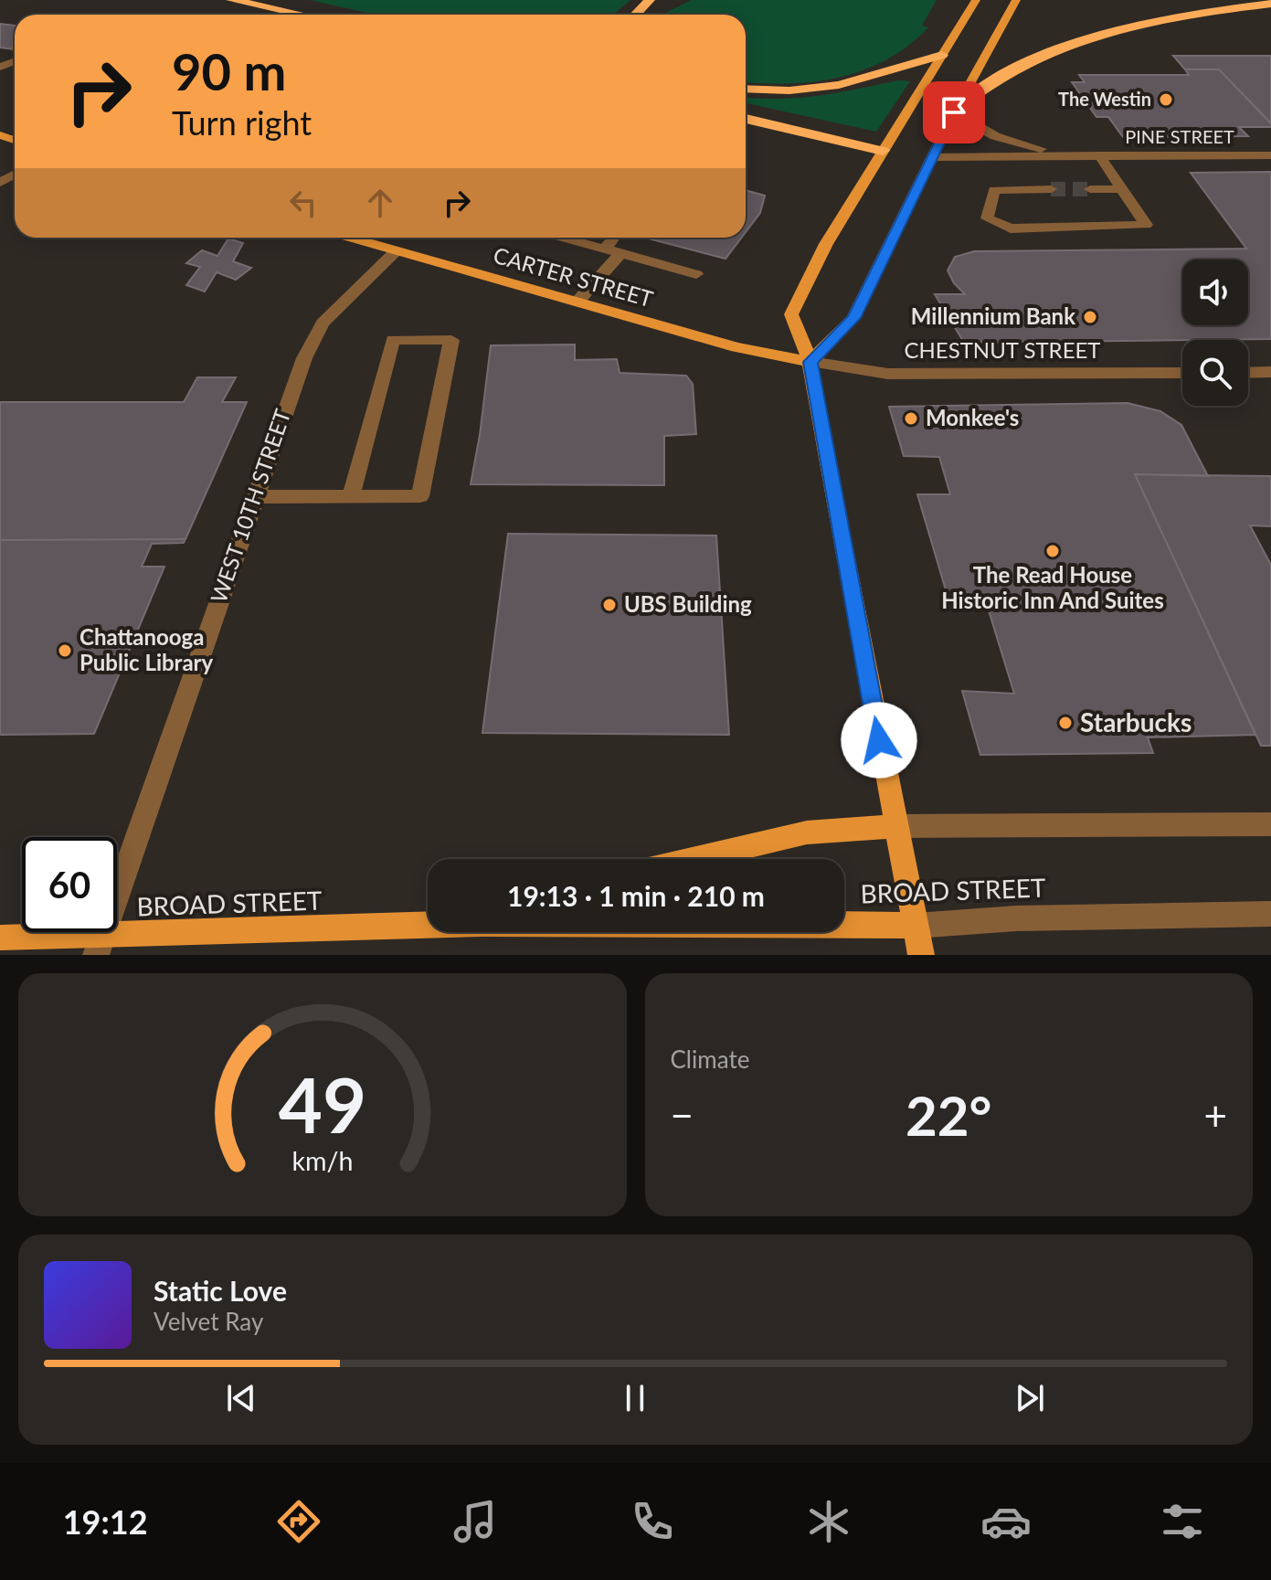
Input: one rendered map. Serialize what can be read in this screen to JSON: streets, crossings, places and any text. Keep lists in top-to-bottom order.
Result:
{
  "streets": {
    "main road": ["CARTER STREET", "BROAD STREET"],
    "street": ["PINE STREET", "CHESTNUT STREET", "WEST 10TH STREET"]
  },
  "crossings": [
    ["CARTER STREET", "CHESTNUT STREET"],
    ["CARTER STREET", "WEST 10TH STREET"],
    ["WEST 10TH STREET", "BROAD STREET"]
  ],
  "places": [
    "The Westin",
    "Millennium Bank",
    "Monkee's",
    "The Read House Historic Inn And Suites",
    "UBS Building",
    "Chattanooga Public Library",
    "Starbucks"
  ],
  "page": {
    "turn": ["90 m", "Turn right"],
    "limit": "60",
    "trip": "19:13 · 1 min · 210 m",
    "tile": "Climate",
    "heat": ["−", "22°", "+"],
    "song": ["Static Love", "Velvet Ray"],
    "tabs": "19:12",
    "gauge": ["49", "km/h"]
  }
}
